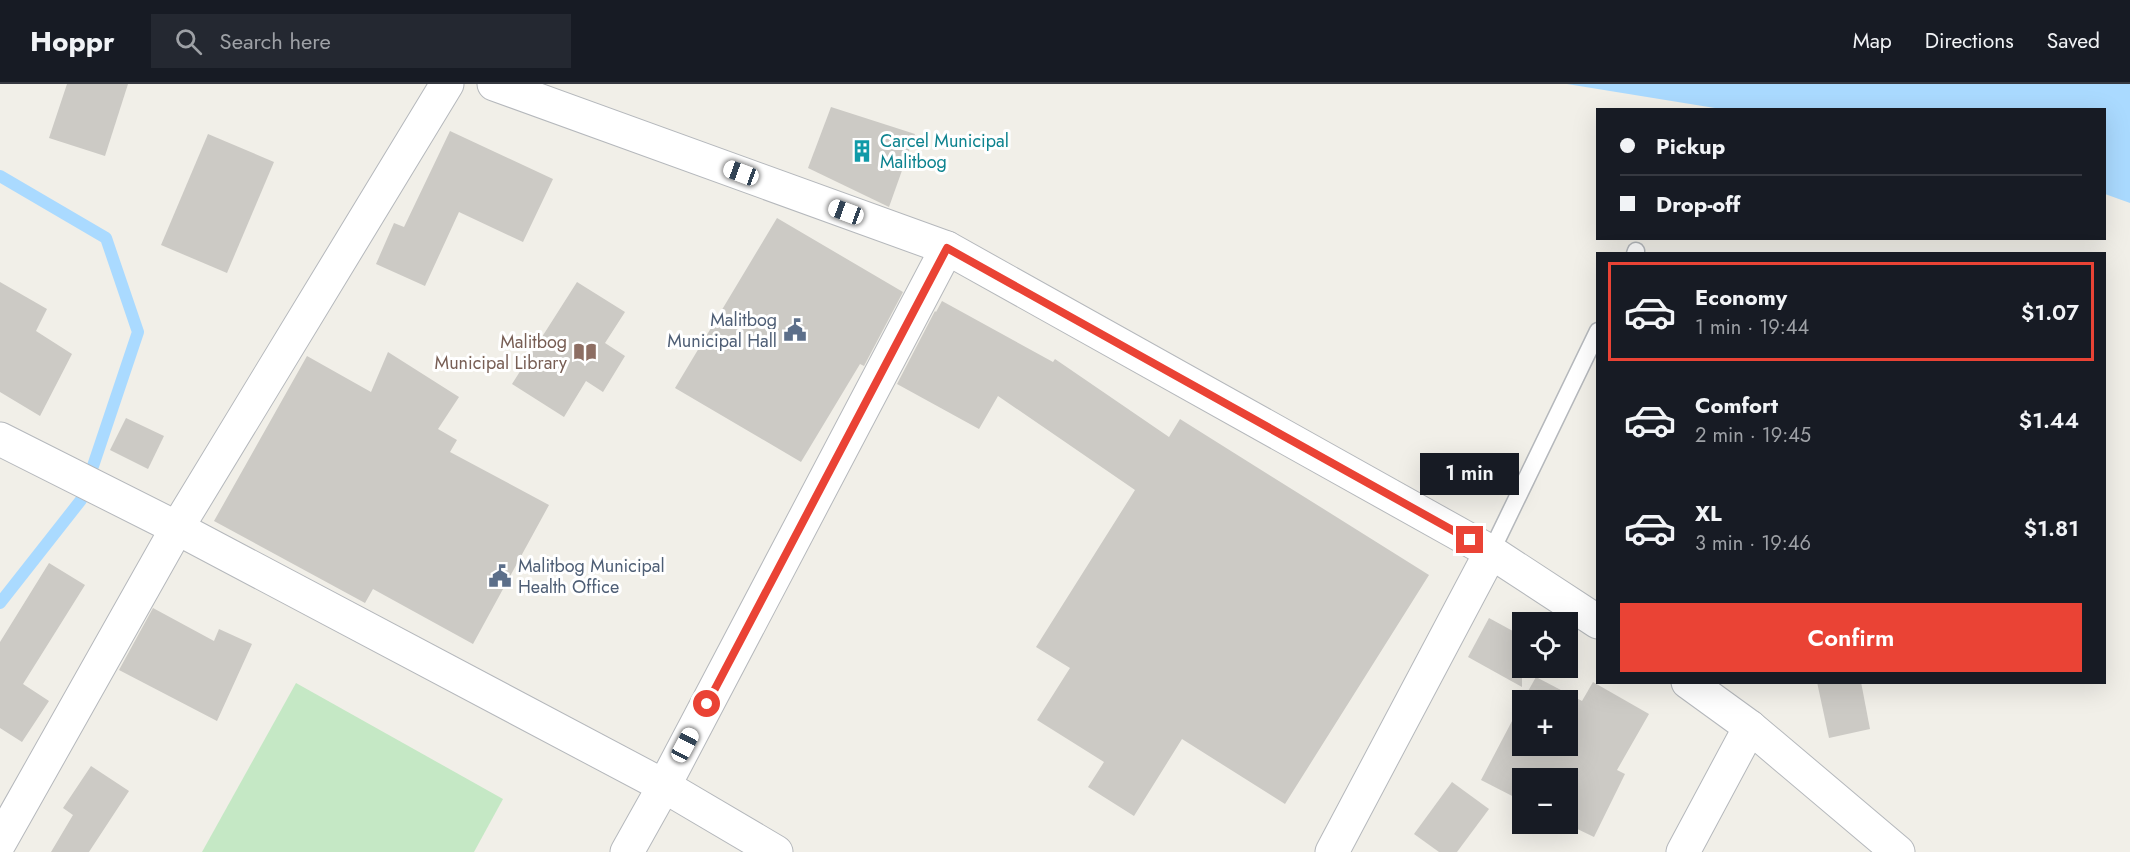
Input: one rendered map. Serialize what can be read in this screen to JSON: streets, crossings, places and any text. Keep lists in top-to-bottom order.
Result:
{
  "places": {
    "building": ["Carcel Municipal Malitbog"],
    "public building": ["Malitbog Municipal Hall", "Malitbog Municipal Health Office"],
    "library": ["Malitbog Municipal Library"]
  },
  "page": {
    "header": "Hoppr",
    "search": "Search here",
    "nav": ["Map", "Directions", "Saved"],
    "banner": ["Pickup", "Drop-off"],
    "list": [
      {
        "name": "Economy",
        "note": "1 min · 19:44",
        "value": "$1.07"
      },
      {
        "name": "Comfort",
        "note": "2 min · 19:45",
        "value": "$1.44"
      },
      {
        "name": "XL",
        "note": "3 min · 19:46",
        "value": "$1.81"
      }
    ],
    "bubble": "1 min",
    "buttons": "Confirm",
    "map_buttons": ["+", "−"]
  }
}
